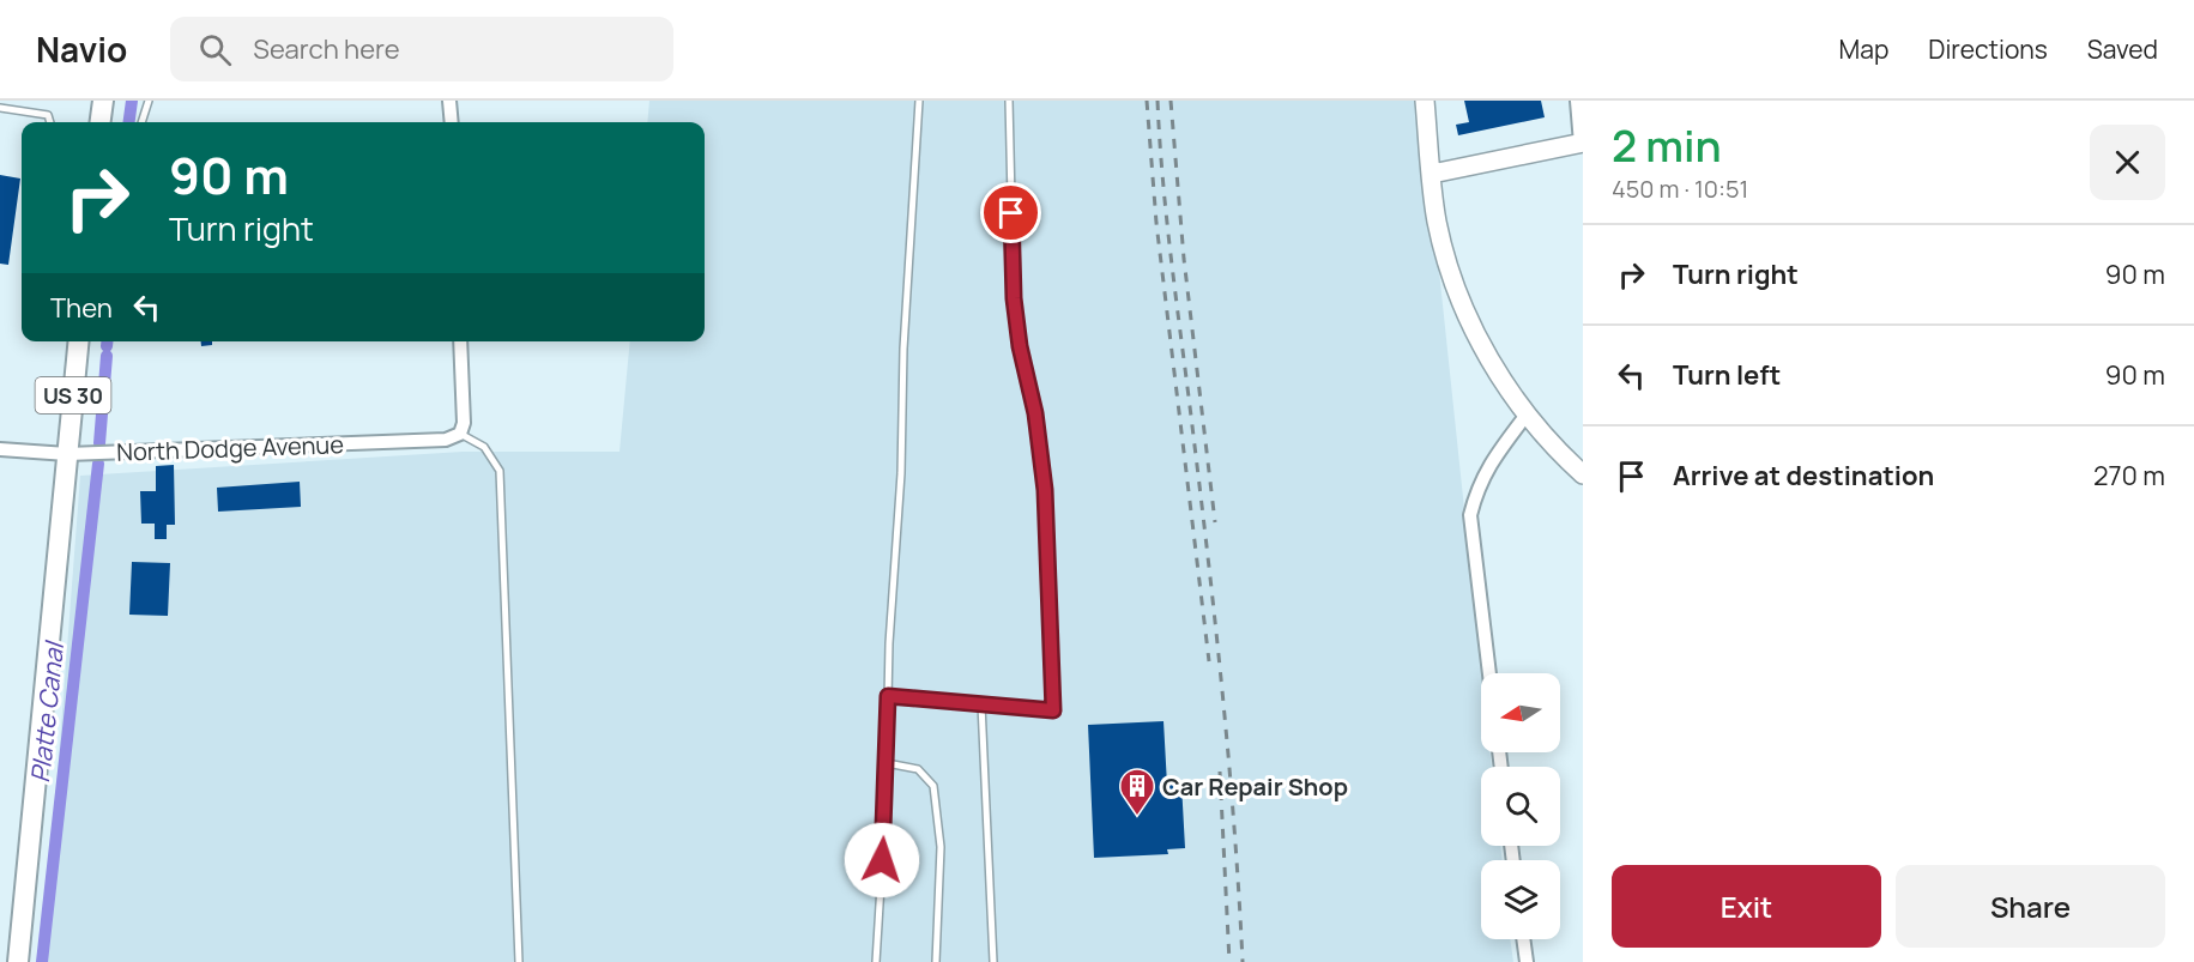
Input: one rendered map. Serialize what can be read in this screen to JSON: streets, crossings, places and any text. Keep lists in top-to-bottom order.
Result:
{
  "streets": {
    "main road": ["US 30"],
    "street": ["North Dodge Avenue"]
  },
  "crossings": [
    ["US 30", "North Dodge Avenue"]
  ],
  "water": ["Platte Canal"],
  "places": {
    "building": ["Car Repair Shop"]
  },
  "north": "left",
  "page": {
    "header": "Navio",
    "search": "Search here",
    "nav": ["Map", "Directions", "Saved"],
    "heading": ["2 min", "450 m · 10:51"],
    "turn": ["90 m", "Turn right"],
    "list": [
      {
        "name": "Turn right",
        "value": "90 m"
      },
      {
        "name": "Turn left",
        "value": "90 m"
      },
      {
        "name": "Arrive at destination",
        "value": "270 m"
      }
    ],
    "then": "Then",
    "buttons": ["Exit", "Share"]
  }
}
